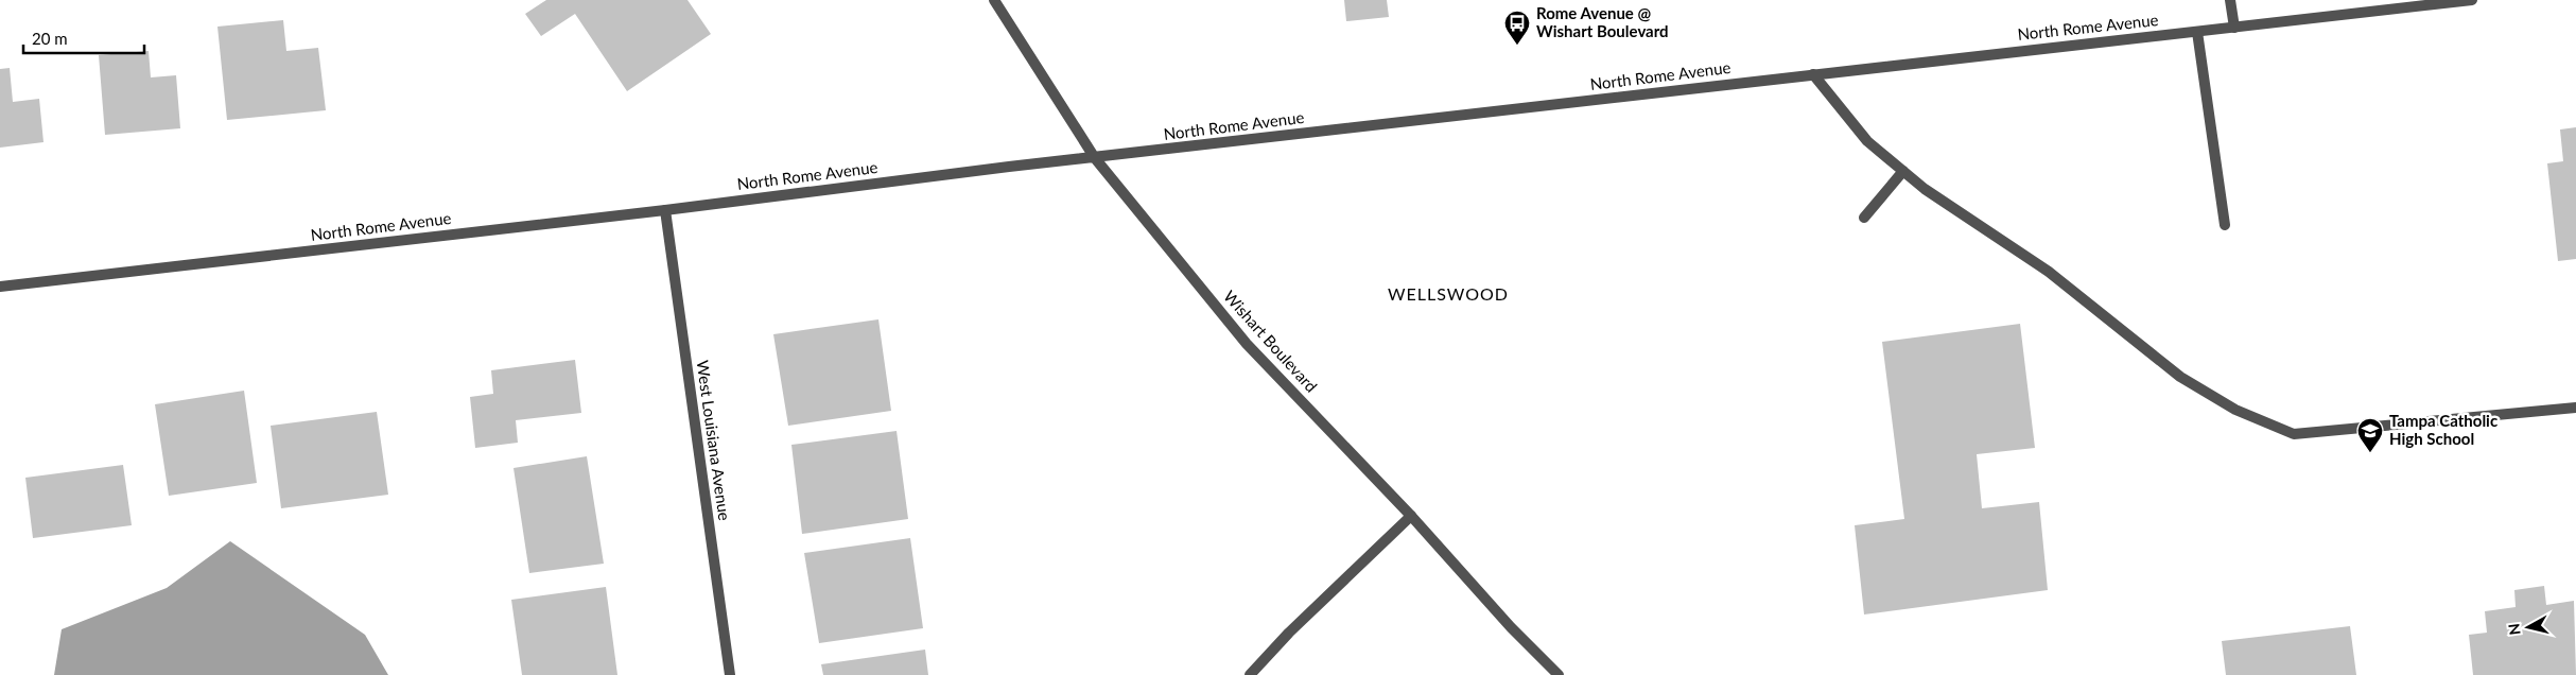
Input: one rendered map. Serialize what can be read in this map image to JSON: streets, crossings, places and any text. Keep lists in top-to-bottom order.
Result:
{
  "streets": {
    "street": ["North Rome Avenue", "Wishart Boulevard", "West Louisiana Avenue"]
  },
  "crossings": [
    ["North Rome Avenue", "Wishart Boulevard"],
    ["North Rome Avenue", "West Louisiana Avenue"]
  ],
  "districts": ["WELLSWOOD"],
  "places": {
    "bus stop": ["Rome Avenue @ Wishart Boulevard"],
    "school or university": ["Tampa Catholic High School"]
  },
  "scale_bar": "20 m",
  "north": "left"
}
